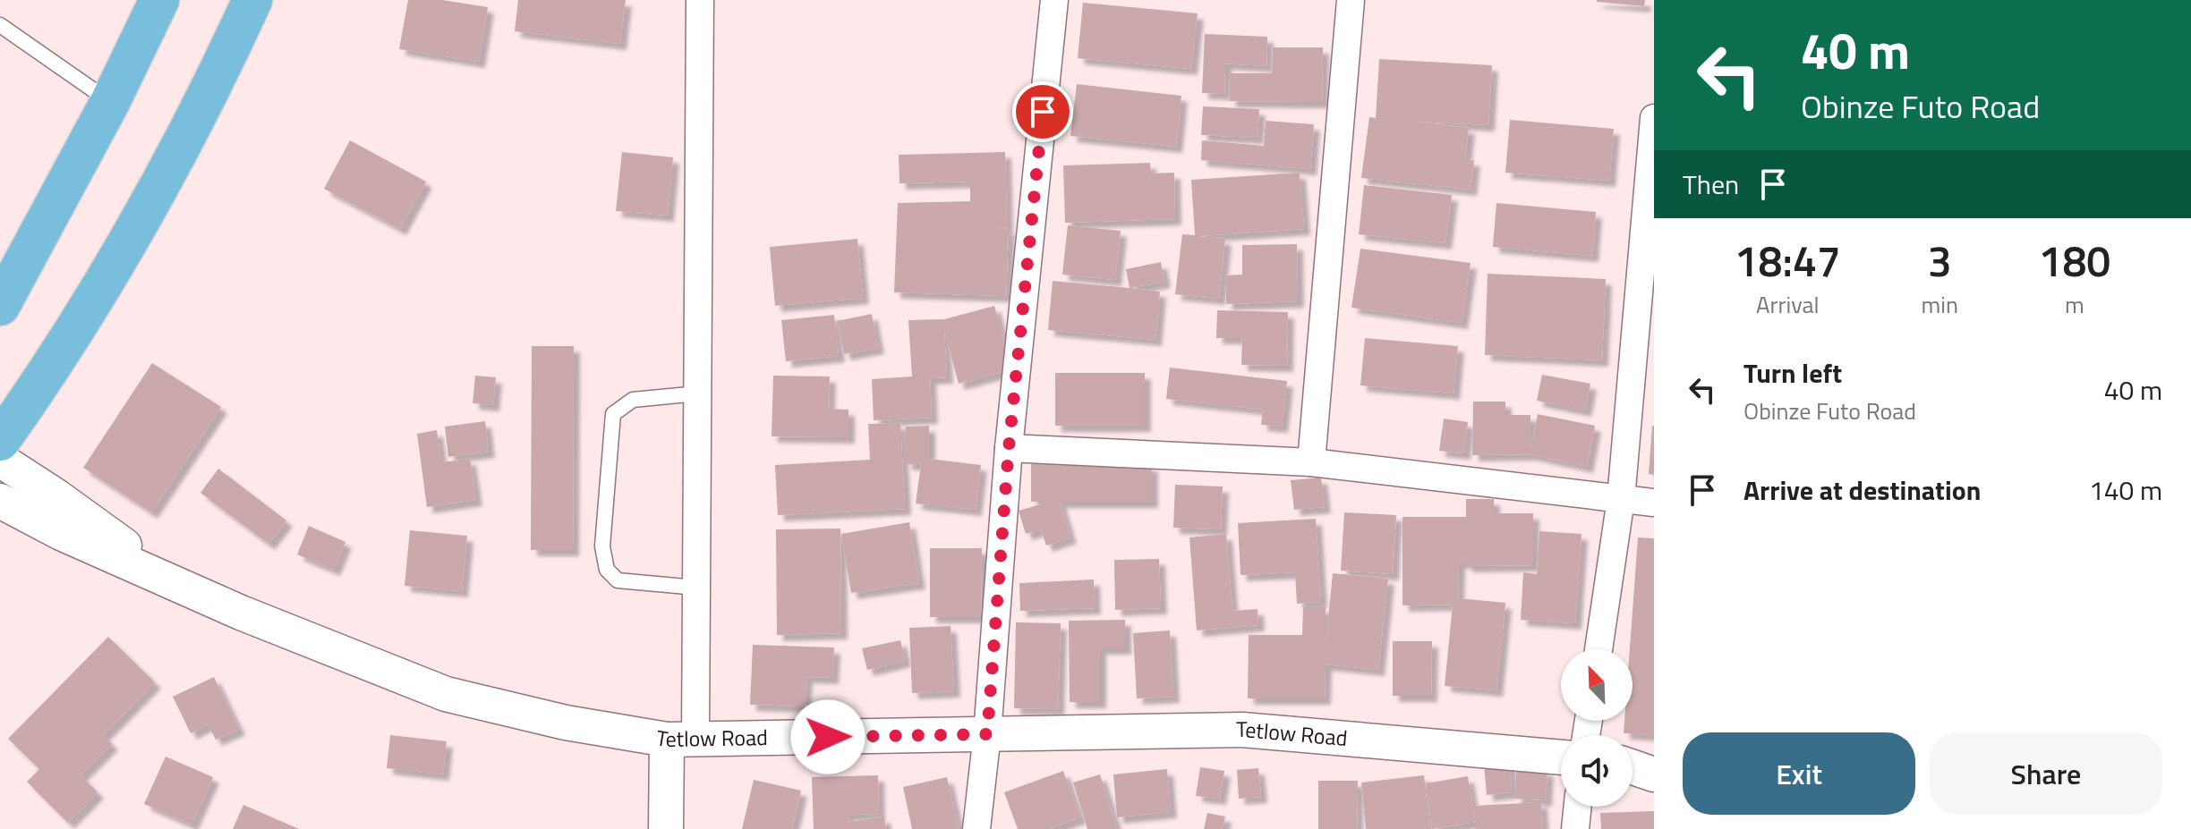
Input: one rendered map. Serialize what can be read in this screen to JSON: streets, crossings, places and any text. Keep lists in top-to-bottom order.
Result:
{
  "streets": {
    "street": ["Tetlow Road"]
  },
  "north": "top left",
  "page": {
    "turn": ["40 m", "Obinze Futo Road"],
    "then": "Then",
    "eta": [
      "18:47",
      "Arrival",
      "3",
      "min",
      "180",
      "m"
    ],
    "list": [
      {
        "name": "Turn left",
        "note": "Obinze Futo Road",
        "value": "40 m"
      },
      {
        "name": "Arrive at destination",
        "value": "140 m"
      }
    ],
    "buttons": ["Exit", "Share"]
  }
}
